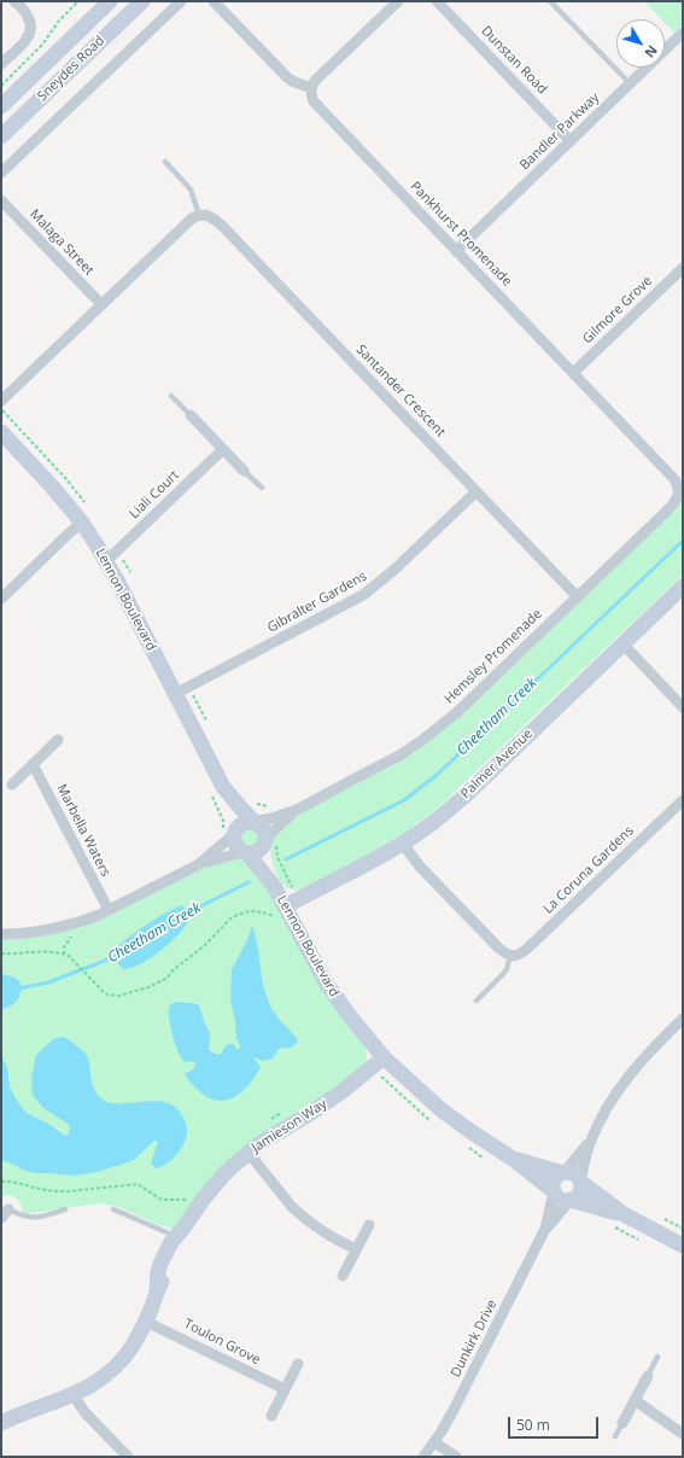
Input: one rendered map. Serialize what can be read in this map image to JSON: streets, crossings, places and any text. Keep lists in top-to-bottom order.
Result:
{
  "streets": {
    "street": [
      "Dunstan Road",
      "Sneydes Road",
      "Bandler Parkway",
      "Pankhurst Promenade",
      "Malaga Street",
      "Gilmore Grove",
      "Santander Crescent",
      "Liali Court",
      "Lennon Boulevard",
      "Gibralter Gardens",
      "Hemsley Promenade",
      "Palmer Avenue",
      "Marbella Waters",
      "La Coruna Gardens",
      "Jamieson Way",
      "Dunkirk Drive",
      "Toulon Grove"
    ]
  },
  "crossings": [
    ["Dunstan Road", "Bandler Parkway"],
    ["Bandler Parkway", "Pankhurst Promenade"],
    ["Pankhurst Promenade", "Gilmore Grove"],
    ["Pankhurst Promenade", "Hemsley Promenade"],
    ["Santander Crescent", "Gibralter Gardens"],
    ["Santander Crescent", "Hemsley Promenade"],
    ["Liali Court", "Lennon Boulevard"],
    ["Lennon Boulevard", "Gibralter Gardens"],
    ["Lennon Boulevard", "Hemsley Promenade"],
    ["Lennon Boulevard", "Palmer Avenue"],
    ["Lennon Boulevard", "Jamieson Way"],
    ["Lennon Boulevard", "Dunkirk Drive"],
    ["Jamieson Way", "Toulon Grove"]
  ],
  "water": ["Cheetham Creek"],
  "scale_bar": "50 m",
  "north": "bottom right"
}
